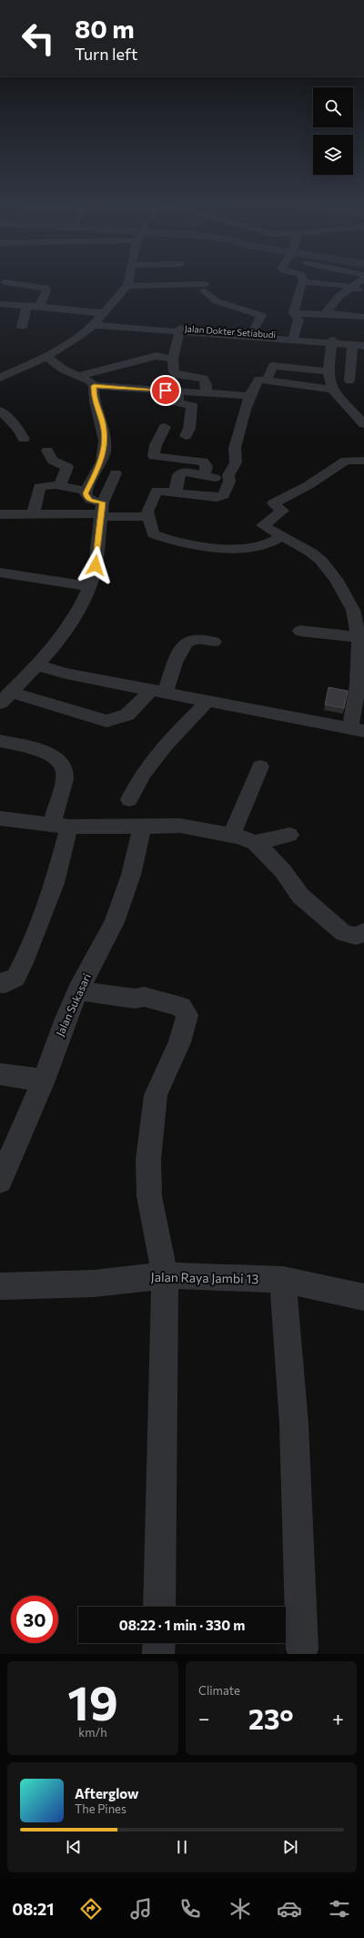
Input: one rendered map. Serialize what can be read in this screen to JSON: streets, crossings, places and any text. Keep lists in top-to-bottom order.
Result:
{
  "streets": {
    "street": ["Jalan Dokter Setiabudi", "Jalan Sukasari", "Jalan Raya Jambi 13"]
  },
  "page": {
    "turn": ["80 m", "Turn left"],
    "limit": "30",
    "trip": "08:22 · 1 min · 330 m",
    "tile": [
      ["19", "km/h"],
      "Climate"
    ],
    "heat": ["−", "23°", "+"],
    "song": ["Afterglow", "The Pines"],
    "tabs": "08:21"
  }
}
